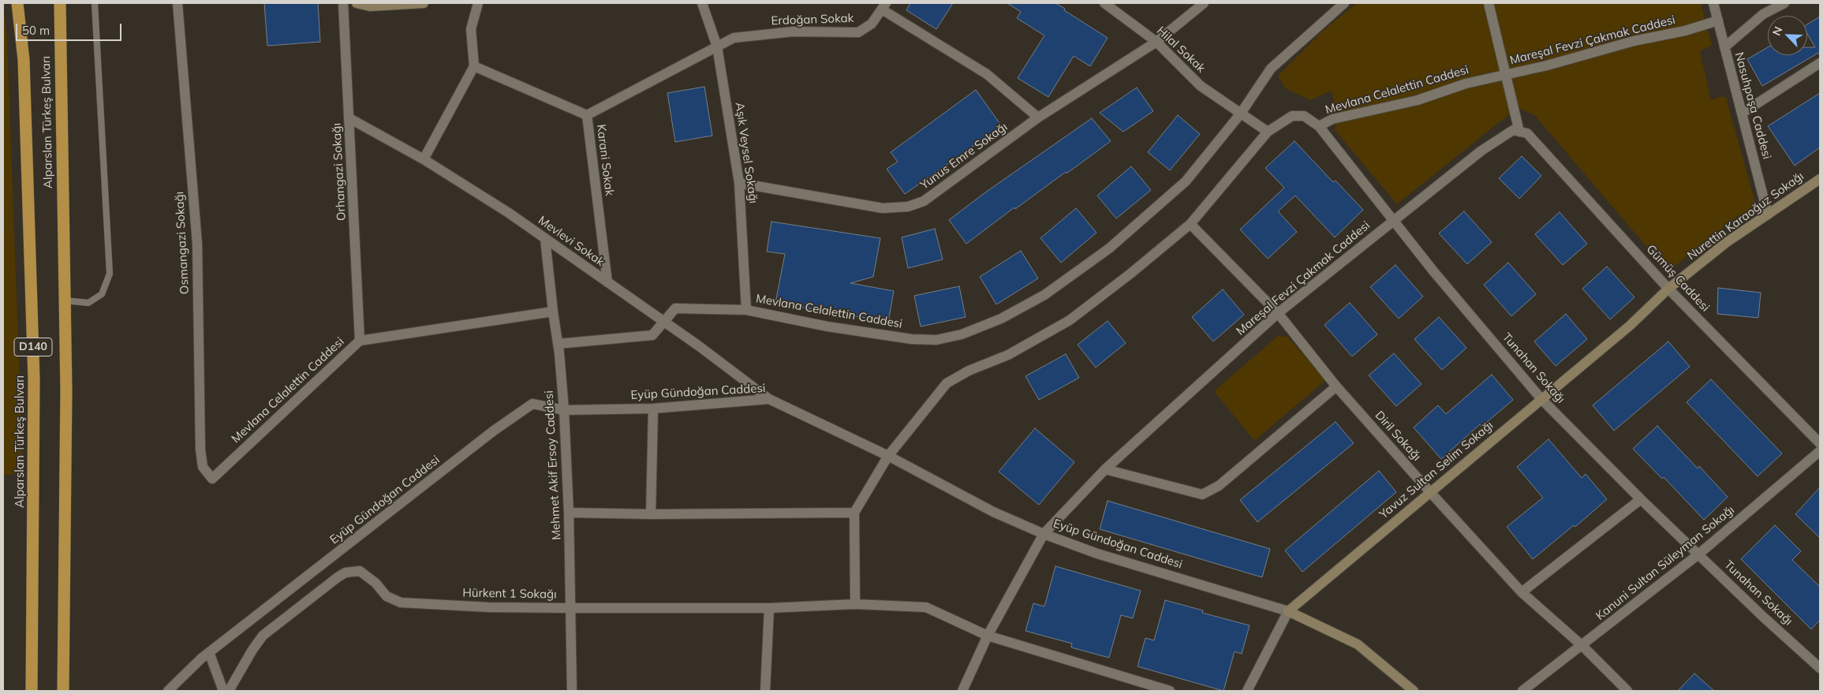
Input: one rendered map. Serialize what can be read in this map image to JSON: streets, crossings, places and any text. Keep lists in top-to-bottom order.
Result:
{
  "streets": {
    "highway": ["Alparslan Türkeş Bulvarı", "D140"],
    "street": [
      "Erdoğan Sokak",
      "Mareşal Fevzi Çakmak Caddesi",
      "Hilal Sokak",
      "Mevlana Celalettin Caddesi",
      "Nasuhpaşa Caddesi",
      "Aşık Veysel Sokağı",
      "Yunus Emre Sokağı",
      "Karani Sokak",
      "Orhangazi Sokağı",
      "Nurettin Karaoğuz Sokağı",
      "Mevlevi Sokak",
      "Osmangazi Sokağı",
      "Gümüş Caddesi",
      "Tunahan Sokağı",
      "Eyüp Gündoğan Caddesi",
      "Diril Sokağı",
      "Mehmet Akif Ersoy Caddesi",
      "Yavuz Sultan Selim Sokağı",
      "Kanuni Sultan Süleyman Sokağı",
      "Hürkent 1 Sokağı"
    ]
  },
  "crossings": [
    ["Erdoğan Sokak", "Aşık Veysel Sokağı"],
    ["Erdoğan Sokak", "Yunus Emre Sokağı"],
    ["Erdoğan Sokak", "Karani Sokak"],
    ["Mareşal Fevzi Çakmak Caddesi", "Mevlana Celalettin Caddesi"],
    ["Mareşal Fevzi Çakmak Caddesi", "Nasuhpaşa Caddesi"],
    ["Mareşal Fevzi Çakmak Caddesi", "Gümüş Caddesi"],
    ["Mareşal Fevzi Çakmak Caddesi", "Tunahan Sokağı"],
    ["Mareşal Fevzi Çakmak Caddesi", "Eyüp Gündoğan Caddesi"],
    ["Mareşal Fevzi Çakmak Caddesi", "Diril Sokağı"],
    ["Mareşal Fevzi Çakmak Caddesi", "Hürkent 1 Sokağı"],
    ["Hilal Sokak", "Mevlana Celalettin Caddesi"],
    ["Hilal Sokak", "Yunus Emre Sokağı"],
    ["Mevlana Celalettin Caddesi", "Aşık Veysel Sokağı"],
    ["Mevlana Celalettin Caddesi", "Orhangazi Sokağı"],
    ["Mevlana Celalettin Caddesi", "Mevlevi Sokak"],
    ["Mevlana Celalettin Caddesi", "Osmangazi Sokağı"],
    ["Mevlana Celalettin Caddesi", "Tunahan Sokağı"],
    ["Mevlana Celalettin Caddesi", "Mehmet Akif Ersoy Caddesi"],
    ["Nasuhpaşa Caddesi", "Nurettin Karaoğuz Sokağı"],
    ["Aşık Veysel Sokağı", "Yunus Emre Sokağı"],
    ["Karani Sokak", "Mevlevi Sokak"],
    ["Orhangazi Sokağı", "Mevlevi Sokak"],
    ["Nurettin Karaoğuz Sokağı", "Gümüş Caddesi"],
    ["Nurettin Karaoğuz Sokağı", "Yavuz Sultan Selim Sokağı"],
    ["Mevlevi Sokak", "Eyüp Gündoğan Caddesi"],
    ["Mevlevi Sokak", "Mehmet Akif Ersoy Caddesi"],
    ["Gümüş Caddesi", "Yavuz Sultan Selim Sokağı"],
    ["Tunahan Sokağı", "Eyüp Gündoğan Caddesi"],
    ["Tunahan Sokağı", "Diril Sokağı"],
    ["Tunahan Sokağı", "Yavuz Sultan Selim Sokağı"],
    ["Tunahan Sokağı", "Kanuni Sultan Süleyman Sokağı"],
    ["Eyüp Gündoğan Caddesi", "Mehmet Akif Ersoy Caddesi"],
    ["Eyüp Gündoğan Caddesi", "Yavuz Sultan Selim Sokağı"],
    ["Diril Sokağı", "Yavuz Sultan Selim Sokağı"],
    ["Diril Sokağı", "Kanuni Sultan Süleyman Sokağı"],
    ["Mehmet Akif Ersoy Caddesi", "Hürkent 1 Sokağı"]
  ],
  "scale_bar": "50 m",
  "north": "top left"
}
